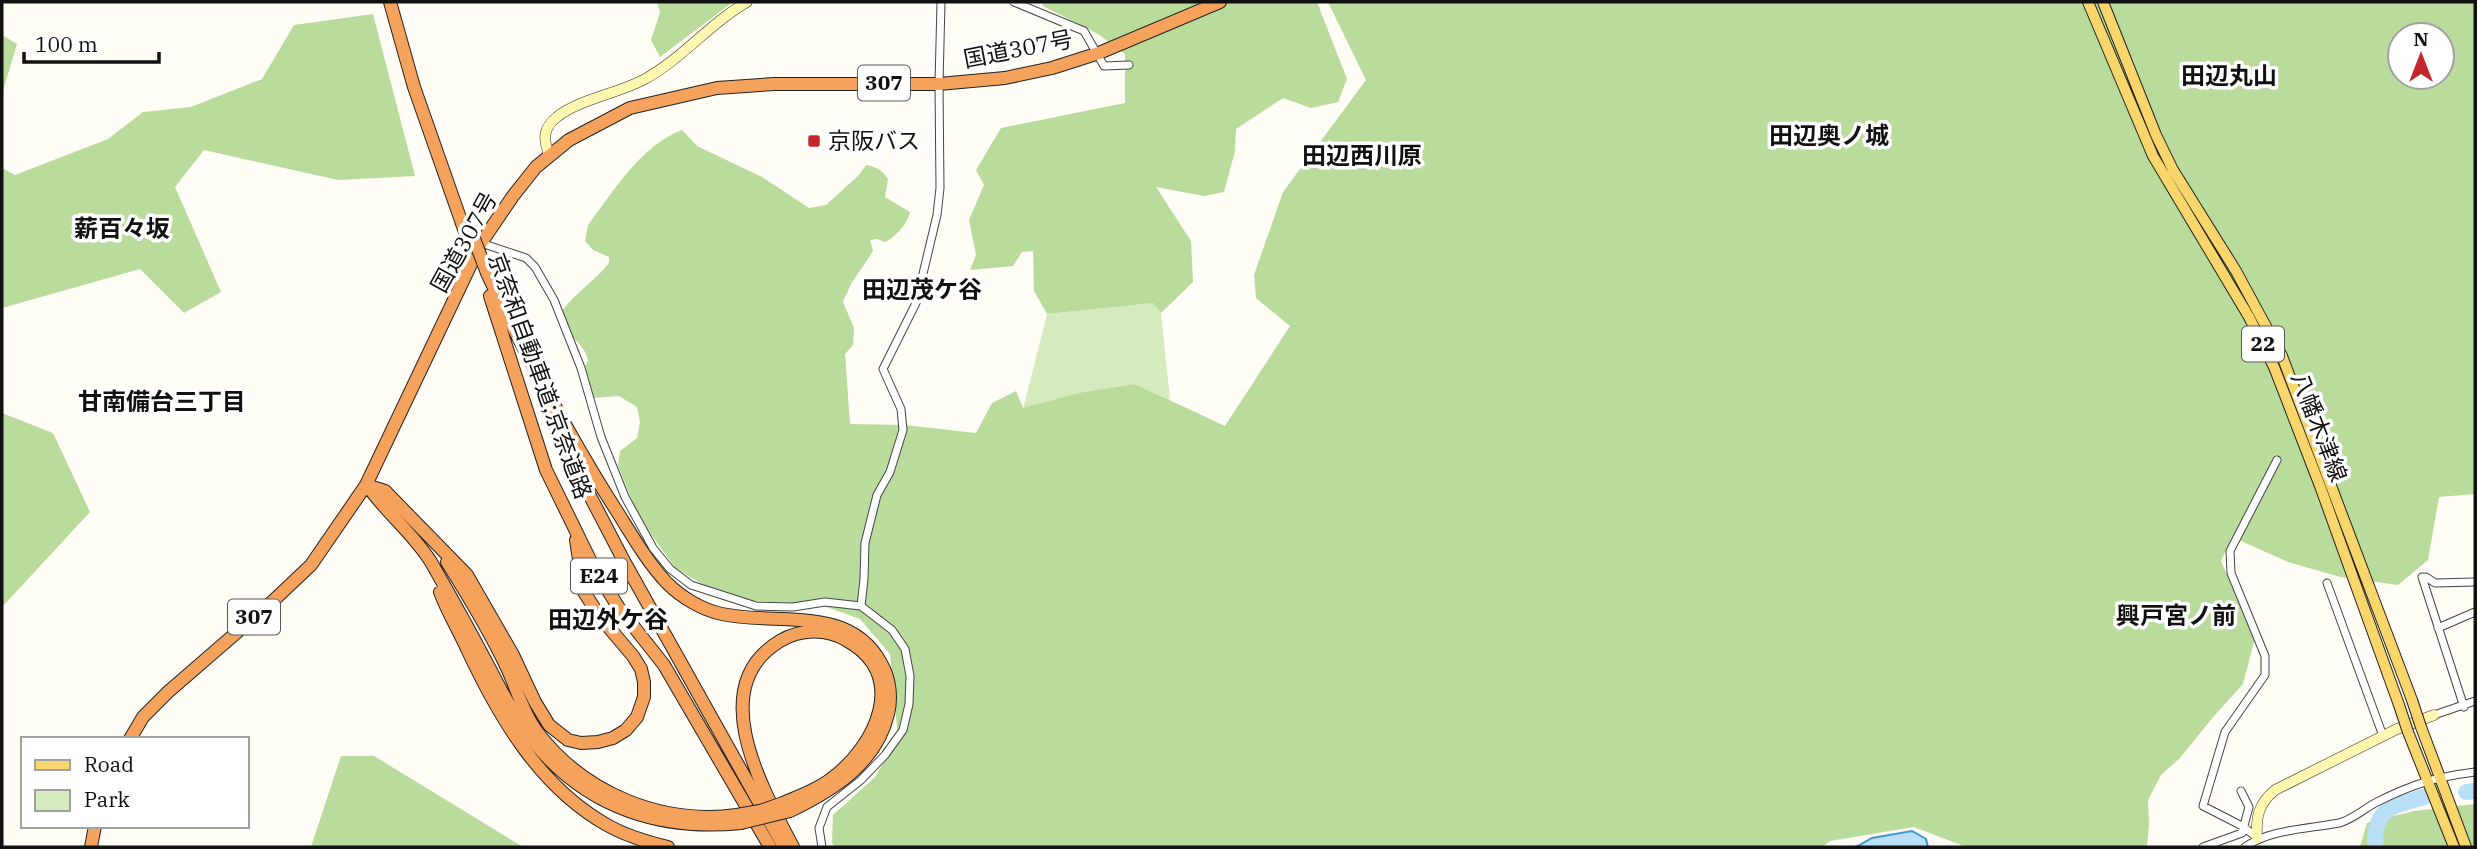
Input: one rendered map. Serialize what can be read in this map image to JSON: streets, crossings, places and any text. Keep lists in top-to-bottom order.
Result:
{
  "streets": {
    "highway": [
      "国道307号",
      "307",
      "京奈和自動車道;京奈道路",
      "E24"
    ],
    "main road": ["22", "八幡木津線"]
  },
  "districts": [
    "田辺丸山",
    "田辺奥ノ城",
    "田辺西川原",
    "薪百々坂",
    "田辺茂ケ谷",
    "甘南備台三丁目",
    "興戸宮ノ前",
    "田辺外ケ谷"
  ],
  "places": {
    "transit": ["京阪バス"]
  },
  "legend": ["Road", "Park"],
  "scale_bar": "100 m",
  "north": "top"
}
